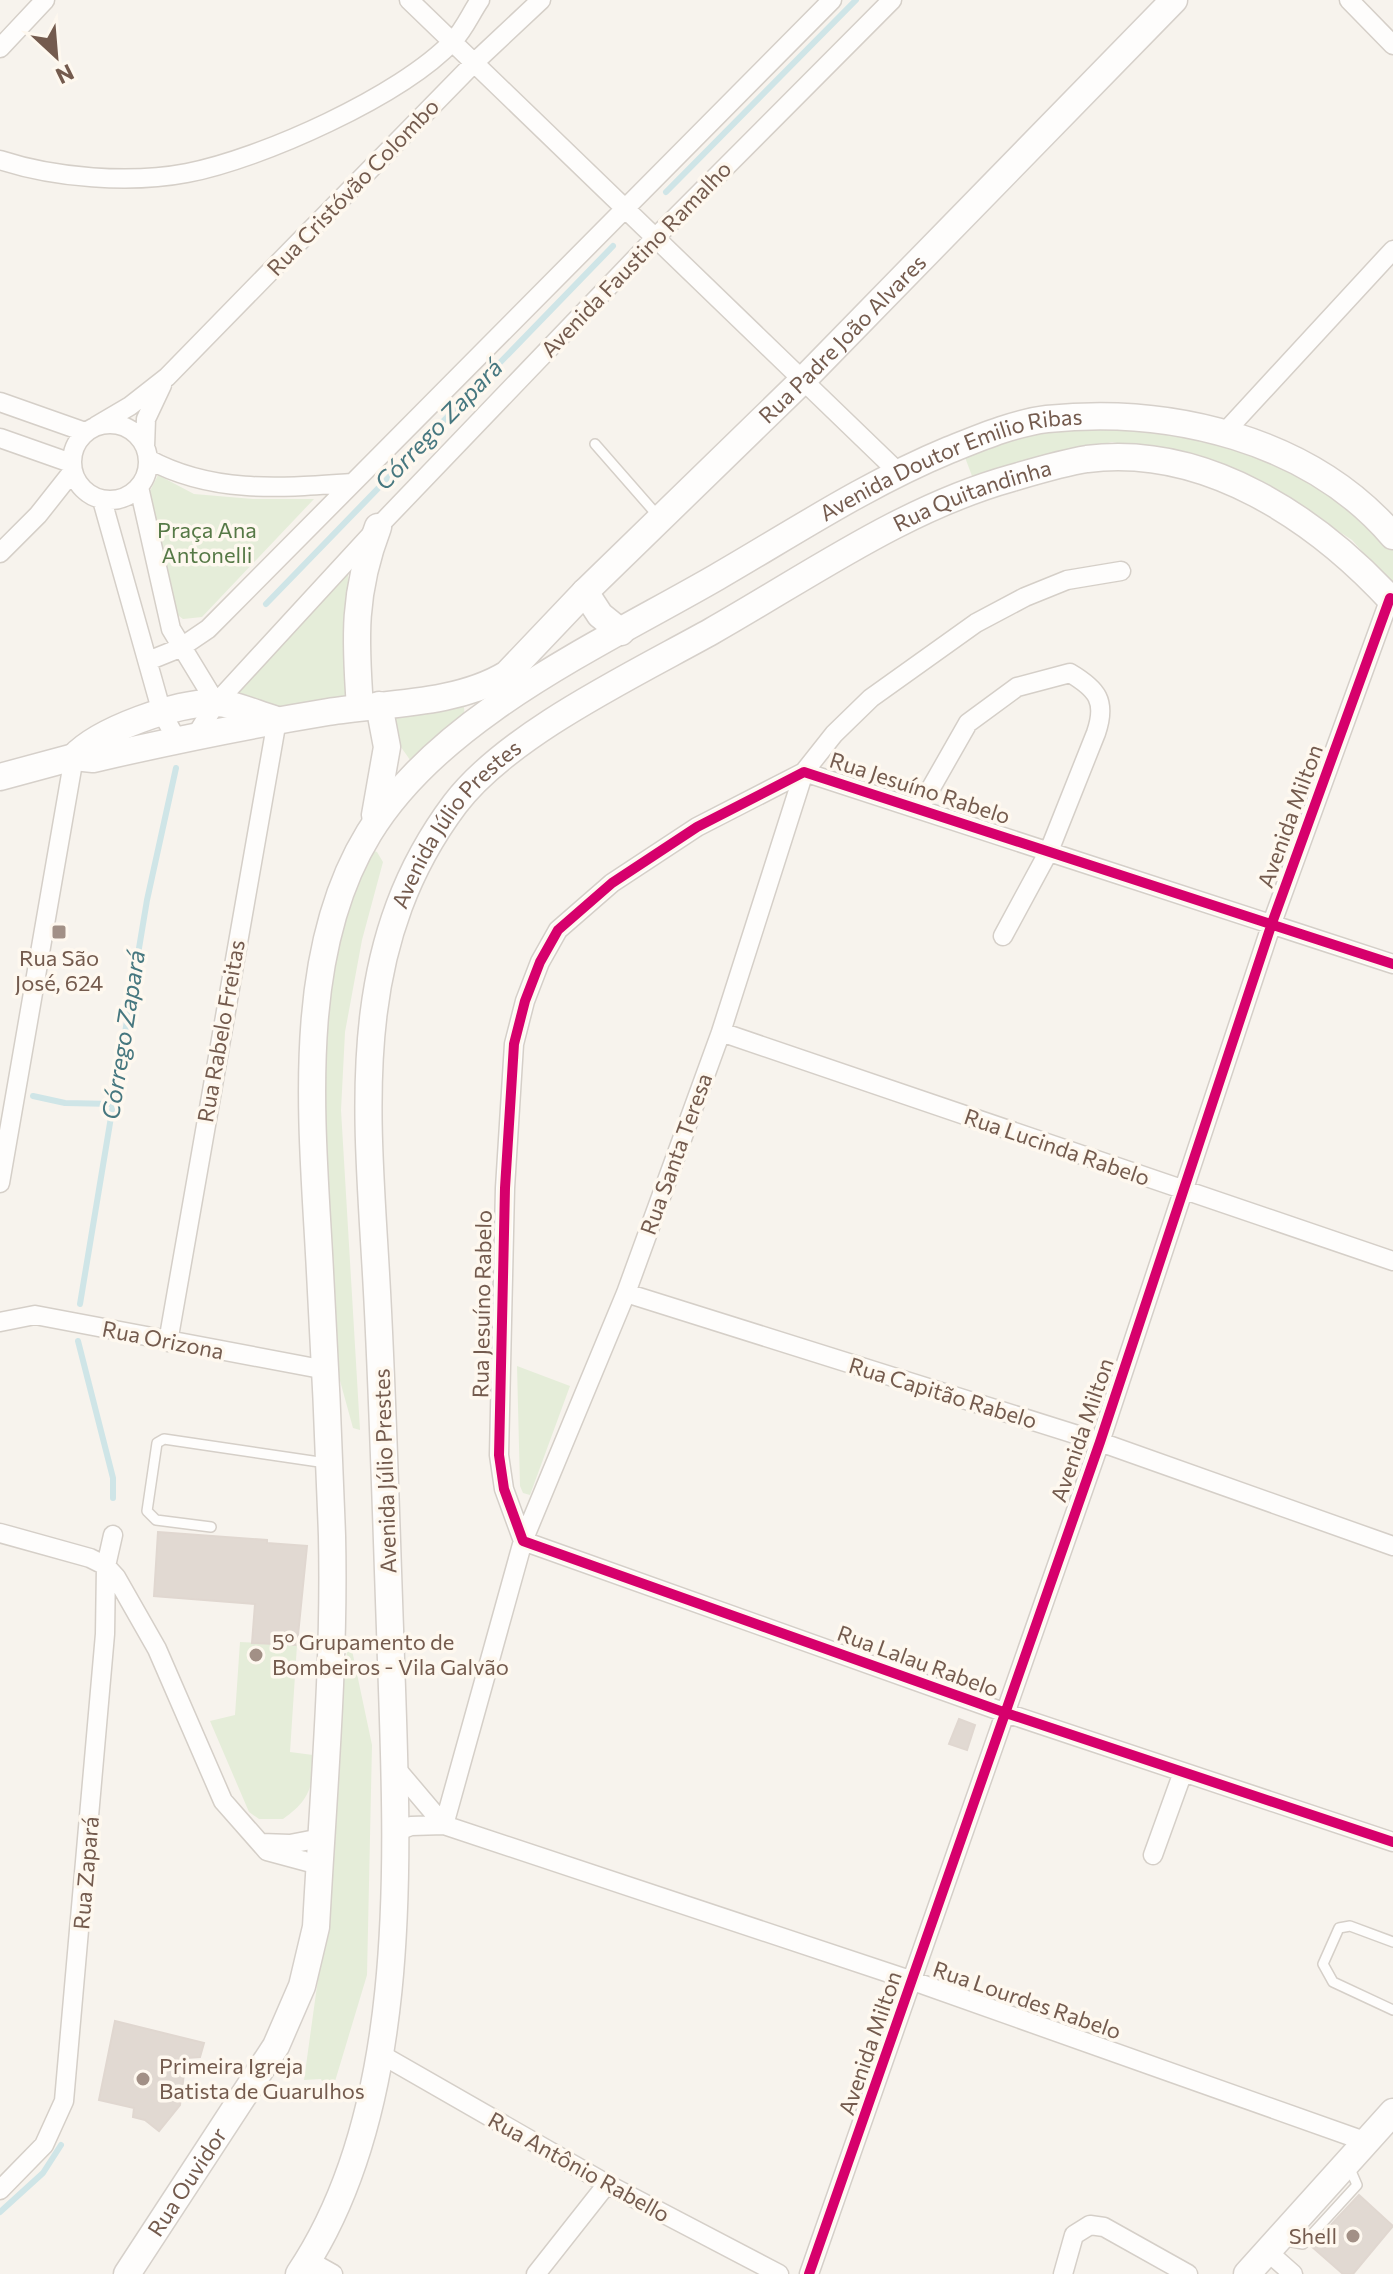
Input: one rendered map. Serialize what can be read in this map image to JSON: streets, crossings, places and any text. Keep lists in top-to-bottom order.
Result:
{
  "streets": {
    "main road": [
      "Rua Padre João Alvares",
      "Avenida Doutor Emilio Ribas",
      "Rua Quitandinha",
      "Avenida Júlio Prestes",
      "Rua Ouvidor"
    ],
    "street": [
      "Rua Cristóvão Colombo",
      "Avenida Faustino Ramalho",
      "Rua Jesuíno Rabelo",
      "Avenida Milton",
      "Rua Rabelo Freitas",
      "Rua Lucinda Rabelo",
      "Rua Santa Teresa",
      "Rua Orizona",
      "Rua Capitão Rabelo",
      "Rua Lalau Rabelo",
      "Rua Zapará",
      "Rua Lourdes Rabelo",
      "Rua Antônio Rabello"
    ]
  },
  "crossings": [
    ["Avenida Faustino Ramalho", "Avenida Doutor Emilio Ribas"],
    ["Rua Padre João Alvares", "Avenida Doutor Emilio Ribas"],
    ["Avenida Doutor Emilio Ribas", "Rua Rabelo Freitas"],
    ["Rua Quitandinha", "Avenida Milton"],
    ["Rua Quitandinha", "Avenida Júlio Prestes"],
    ["Rua Jesuíno Rabelo", "Avenida Milton"],
    ["Rua Jesuíno Rabelo", "Rua Santa Teresa"],
    ["Rua Jesuíno Rabelo", "Rua Lalau Rabelo"],
    ["Avenida Milton", "Rua Lucinda Rabelo"],
    ["Avenida Milton", "Rua Capitão Rabelo"],
    ["Avenida Milton", "Rua Lalau Rabelo"],
    ["Avenida Milton", "Rua Lourdes Rabelo"],
    ["Avenida Júlio Prestes", "Rua Lourdes Rabelo"],
    ["Avenida Júlio Prestes", "Rua Antônio Rabello"],
    ["Rua Rabelo Freitas", "Rua Orizona"],
    ["Rua Lucinda Rabelo", "Rua Santa Teresa"],
    ["Rua Santa Teresa", "Rua Capitão Rabelo"],
    ["Rua Santa Teresa", "Rua Lalau Rabelo"],
    ["Rua Santa Teresa", "Rua Lourdes Rabelo"]
  ],
  "water": ["Córrego Zapará"],
  "parks": ["Praça Ana Antonelli"],
  "places": {
    "transit": ["Rua São José, 624"],
    "other": ["5º Grupamento de Bombeiros - Vila Galvão", "Primeira Igreja Batista de Guarulhos", "Shell"]
  },
  "north": "bottom right"
}
